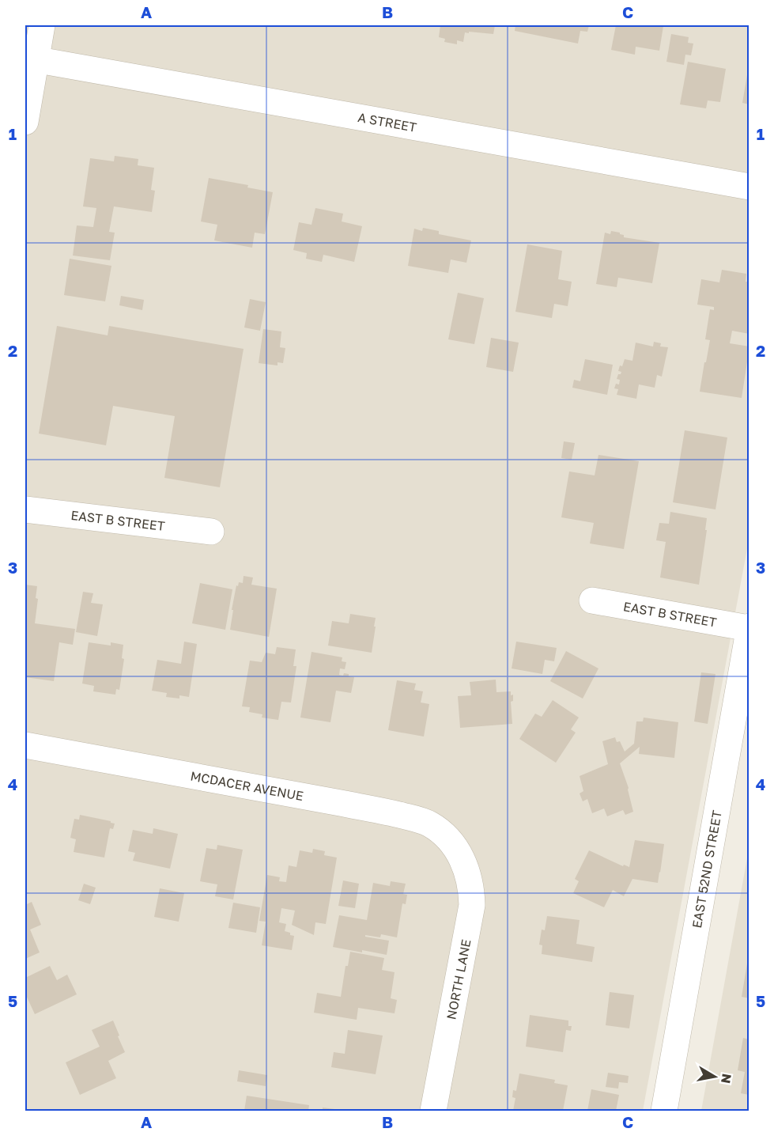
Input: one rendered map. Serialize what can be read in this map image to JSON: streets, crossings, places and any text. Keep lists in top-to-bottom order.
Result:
{
  "streets": {
    "street": [
      "A STREET",
      "EAST B STREET",
      "MCDACER AVENUE",
      "EAST 52ND STREET",
      "NORTH LANE"
    ]
  },
  "crossings": [
    ["EAST B STREET", "EAST 52ND STREET"],
    ["MCDACER AVENUE", "NORTH LANE"]
  ],
  "north": "right",
  "grid": {
    "columns": ["A", "B", "C"],
    "rows": [
      "1",
      "2",
      "3",
      "4",
      "5"
    ]
  }
}
